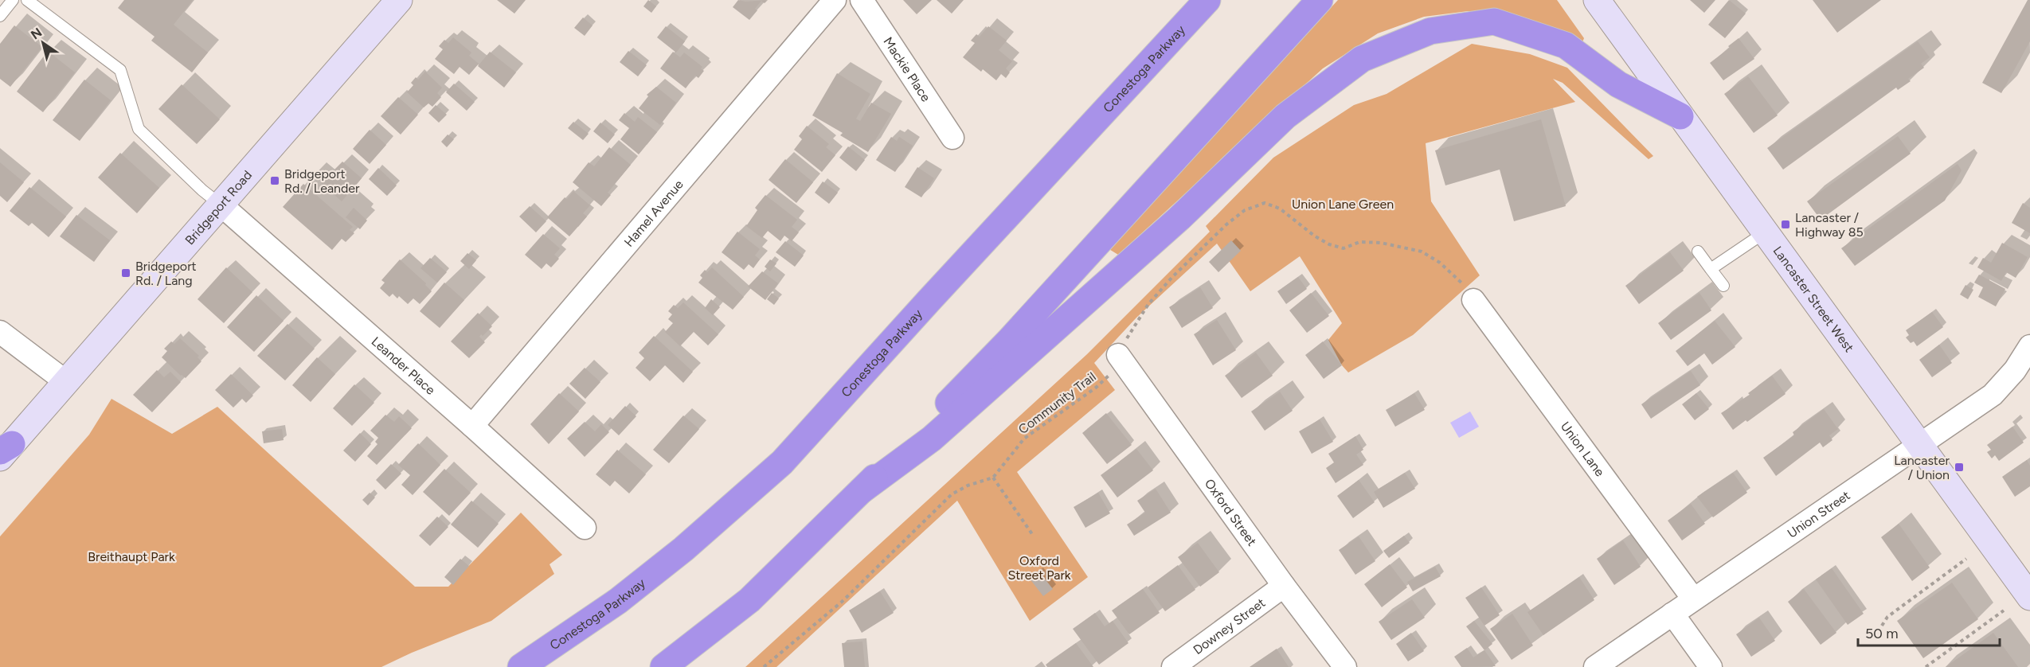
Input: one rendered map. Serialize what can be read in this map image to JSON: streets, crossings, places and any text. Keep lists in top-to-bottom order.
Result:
{
  "streets": {
    "highway": ["Conestoga Parkway"],
    "main road": ["Bridgeport Road", "Lancaster Street West"],
    "street": [
      "Mackie Place",
      "Hamel Avenue",
      "Leander Place",
      "Union Lane",
      "Oxford Street",
      "Union Street",
      "Downey Street"
    ],
    "path": ["Community Trail"]
  },
  "crossings": [
    ["Bridgeport Road", "Leander Place"],
    ["Hamel Avenue", "Leander Place"],
    ["Lancaster Street West", "Union Street"],
    ["Community Trail", "Union Lane"],
    ["Community Trail", "Oxford Street"],
    ["Union Lane", "Union Street"],
    ["Oxford Street", "Downey Street"]
  ],
  "parks": ["Union Lane Green", "Breithaupt Park", "Oxford Street Park"],
  "places": {
    "transit": [
      "Bridgeport Rd. / Leander",
      "Lancaster / Highway 85",
      "Bridgeport Rd. / Lang",
      "Lancaster / Union"
    ]
  },
  "scale_bar": "50 m",
  "north": "top left"
}
